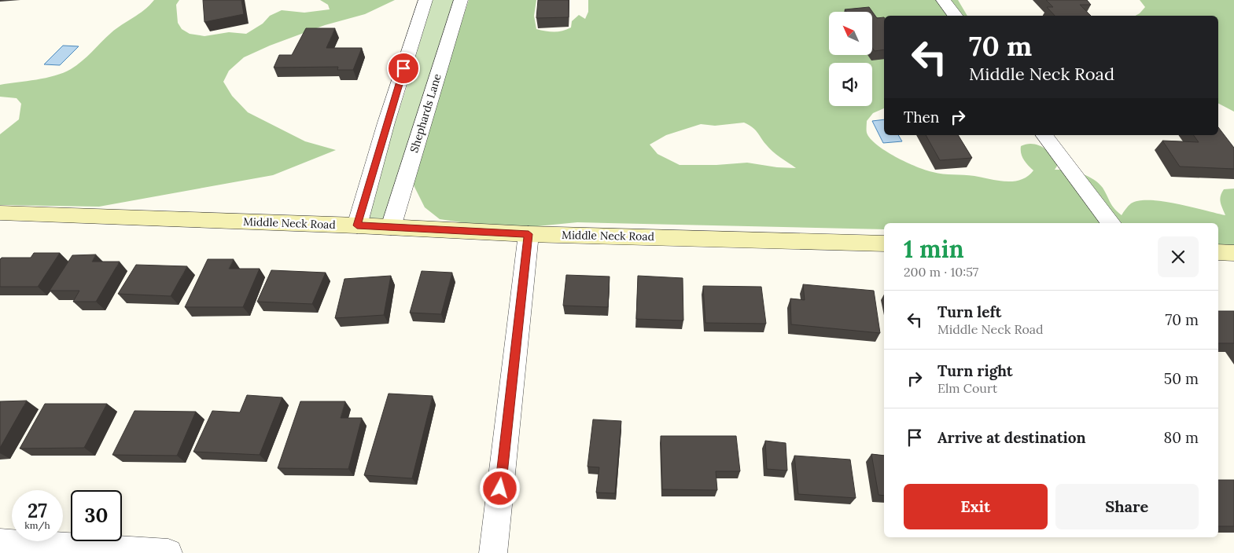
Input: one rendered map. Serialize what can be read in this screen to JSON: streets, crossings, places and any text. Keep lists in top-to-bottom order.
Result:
{
  "streets": {
    "main road": ["Middle Neck Road"],
    "street": ["Shephards Lane"]
  },
  "crossings": [
    ["Shephards Lane", "Middle Neck Road"]
  ],
  "north": "top left",
  "page": {
    "turn": ["70 m", "Middle Neck Road"],
    "then": "Then",
    "heading": ["1 min", "200 m · 10:57"],
    "list": [
      {
        "name": "Turn left",
        "note": "Middle Neck Road",
        "value": "70 m"
      },
      {
        "name": "Turn right",
        "note": "Elm Court",
        "value": "50 m"
      },
      {
        "name": "Arrive at destination",
        "value": "80 m"
      }
    ],
    "buttons": ["Exit", "Share"],
    "speed": "27 km/h",
    "limit": "30"
  }
}
